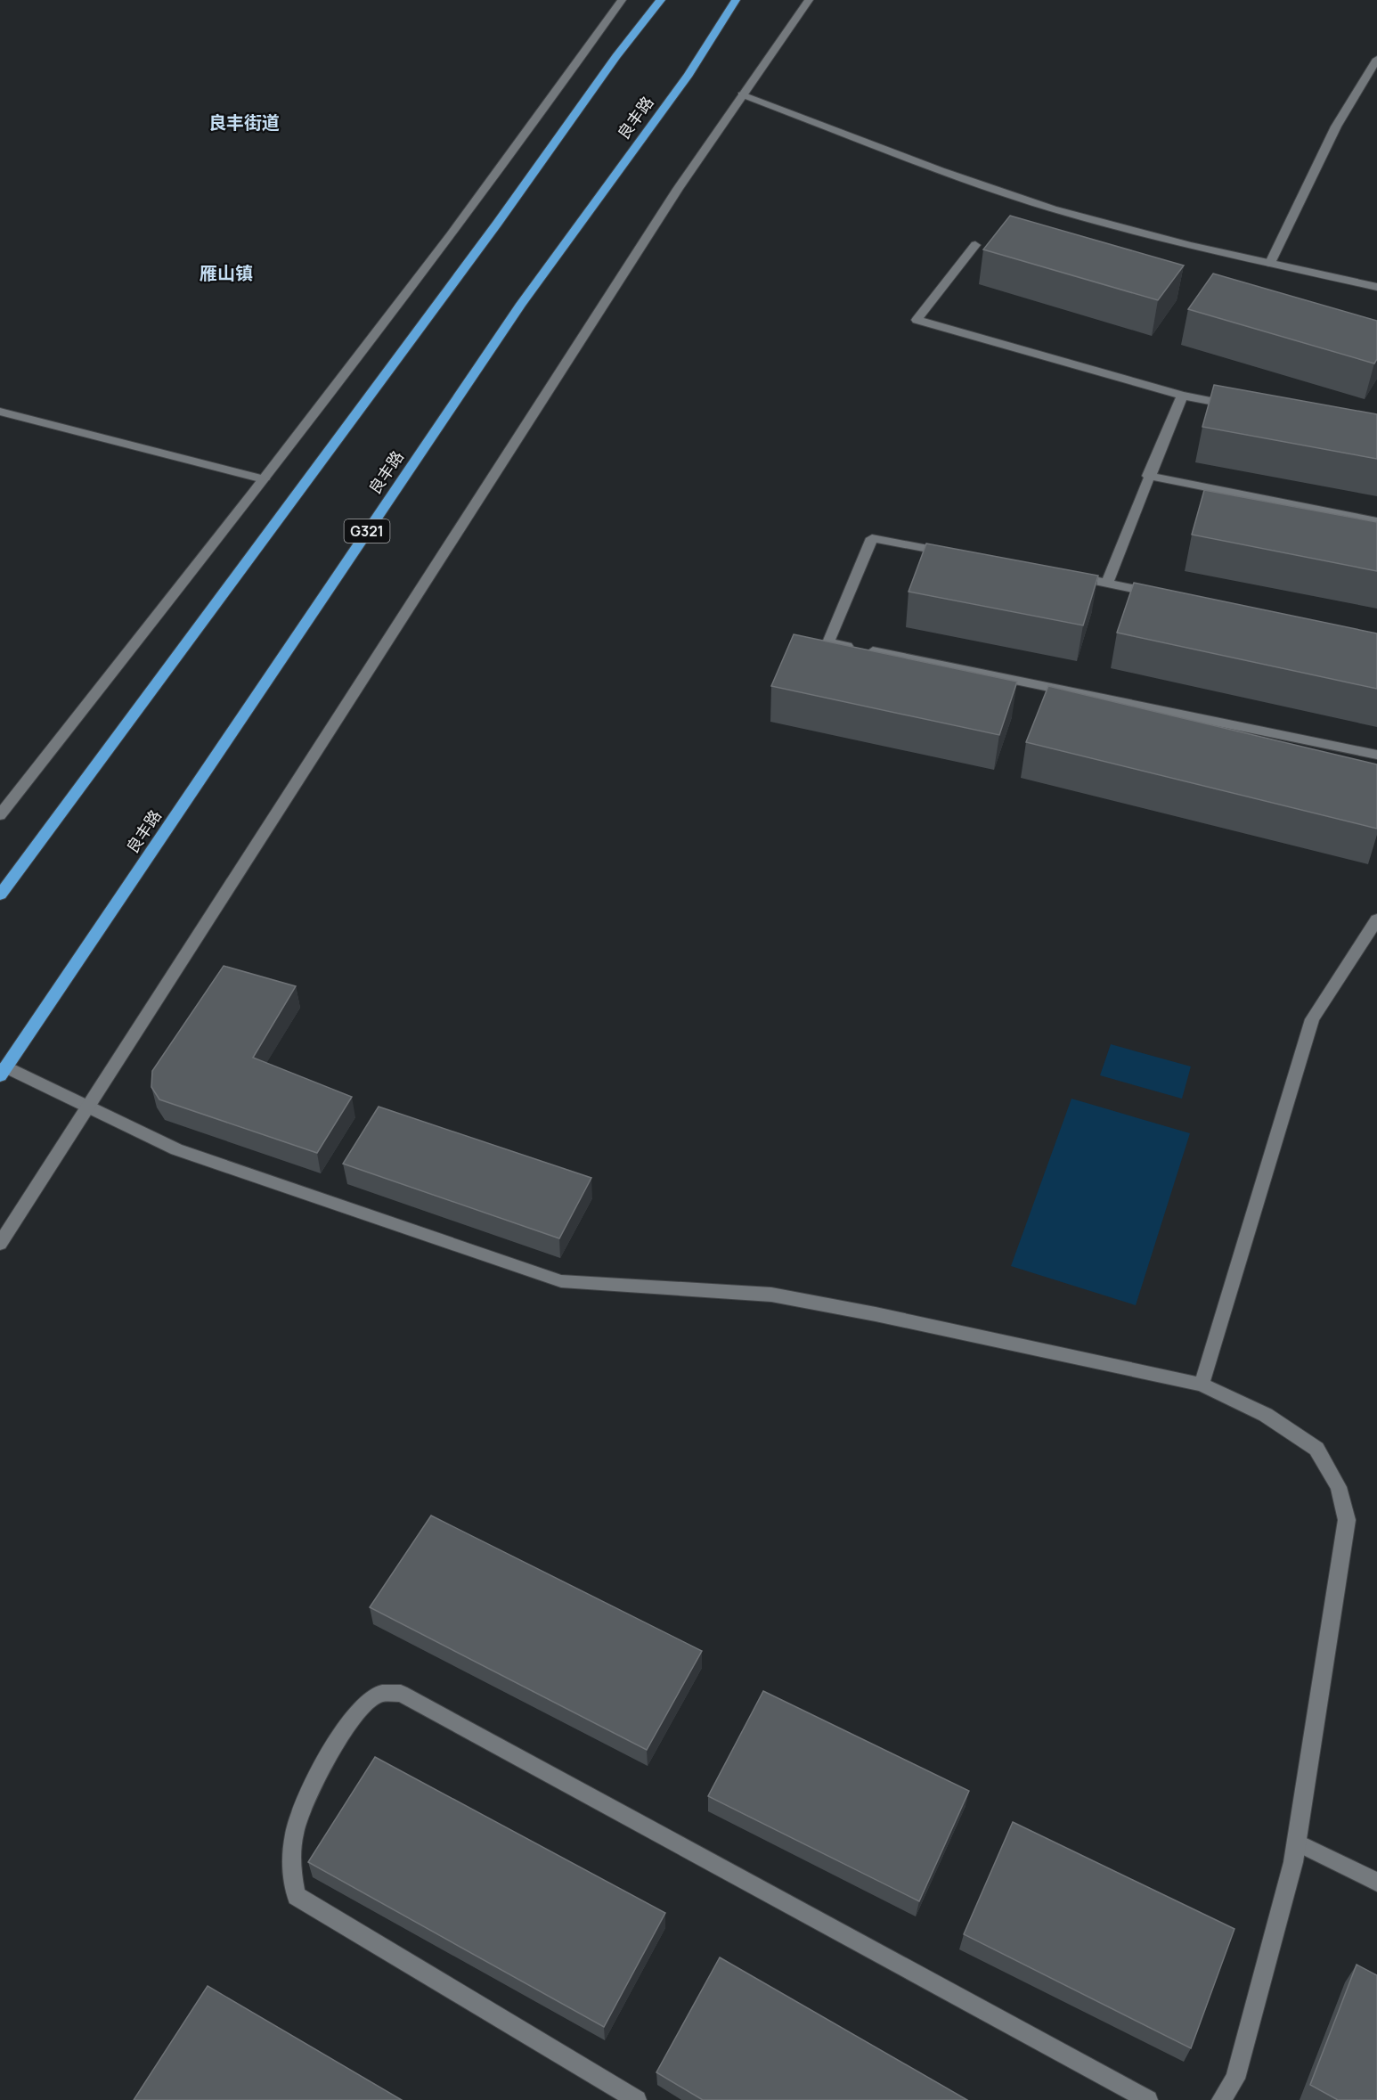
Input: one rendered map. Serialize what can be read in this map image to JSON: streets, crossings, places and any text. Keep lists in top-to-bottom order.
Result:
{
  "streets": {
    "highway": ["良丰路", "G321"]
  },
  "districts": ["良丰街道", "雁山镇"]
}
